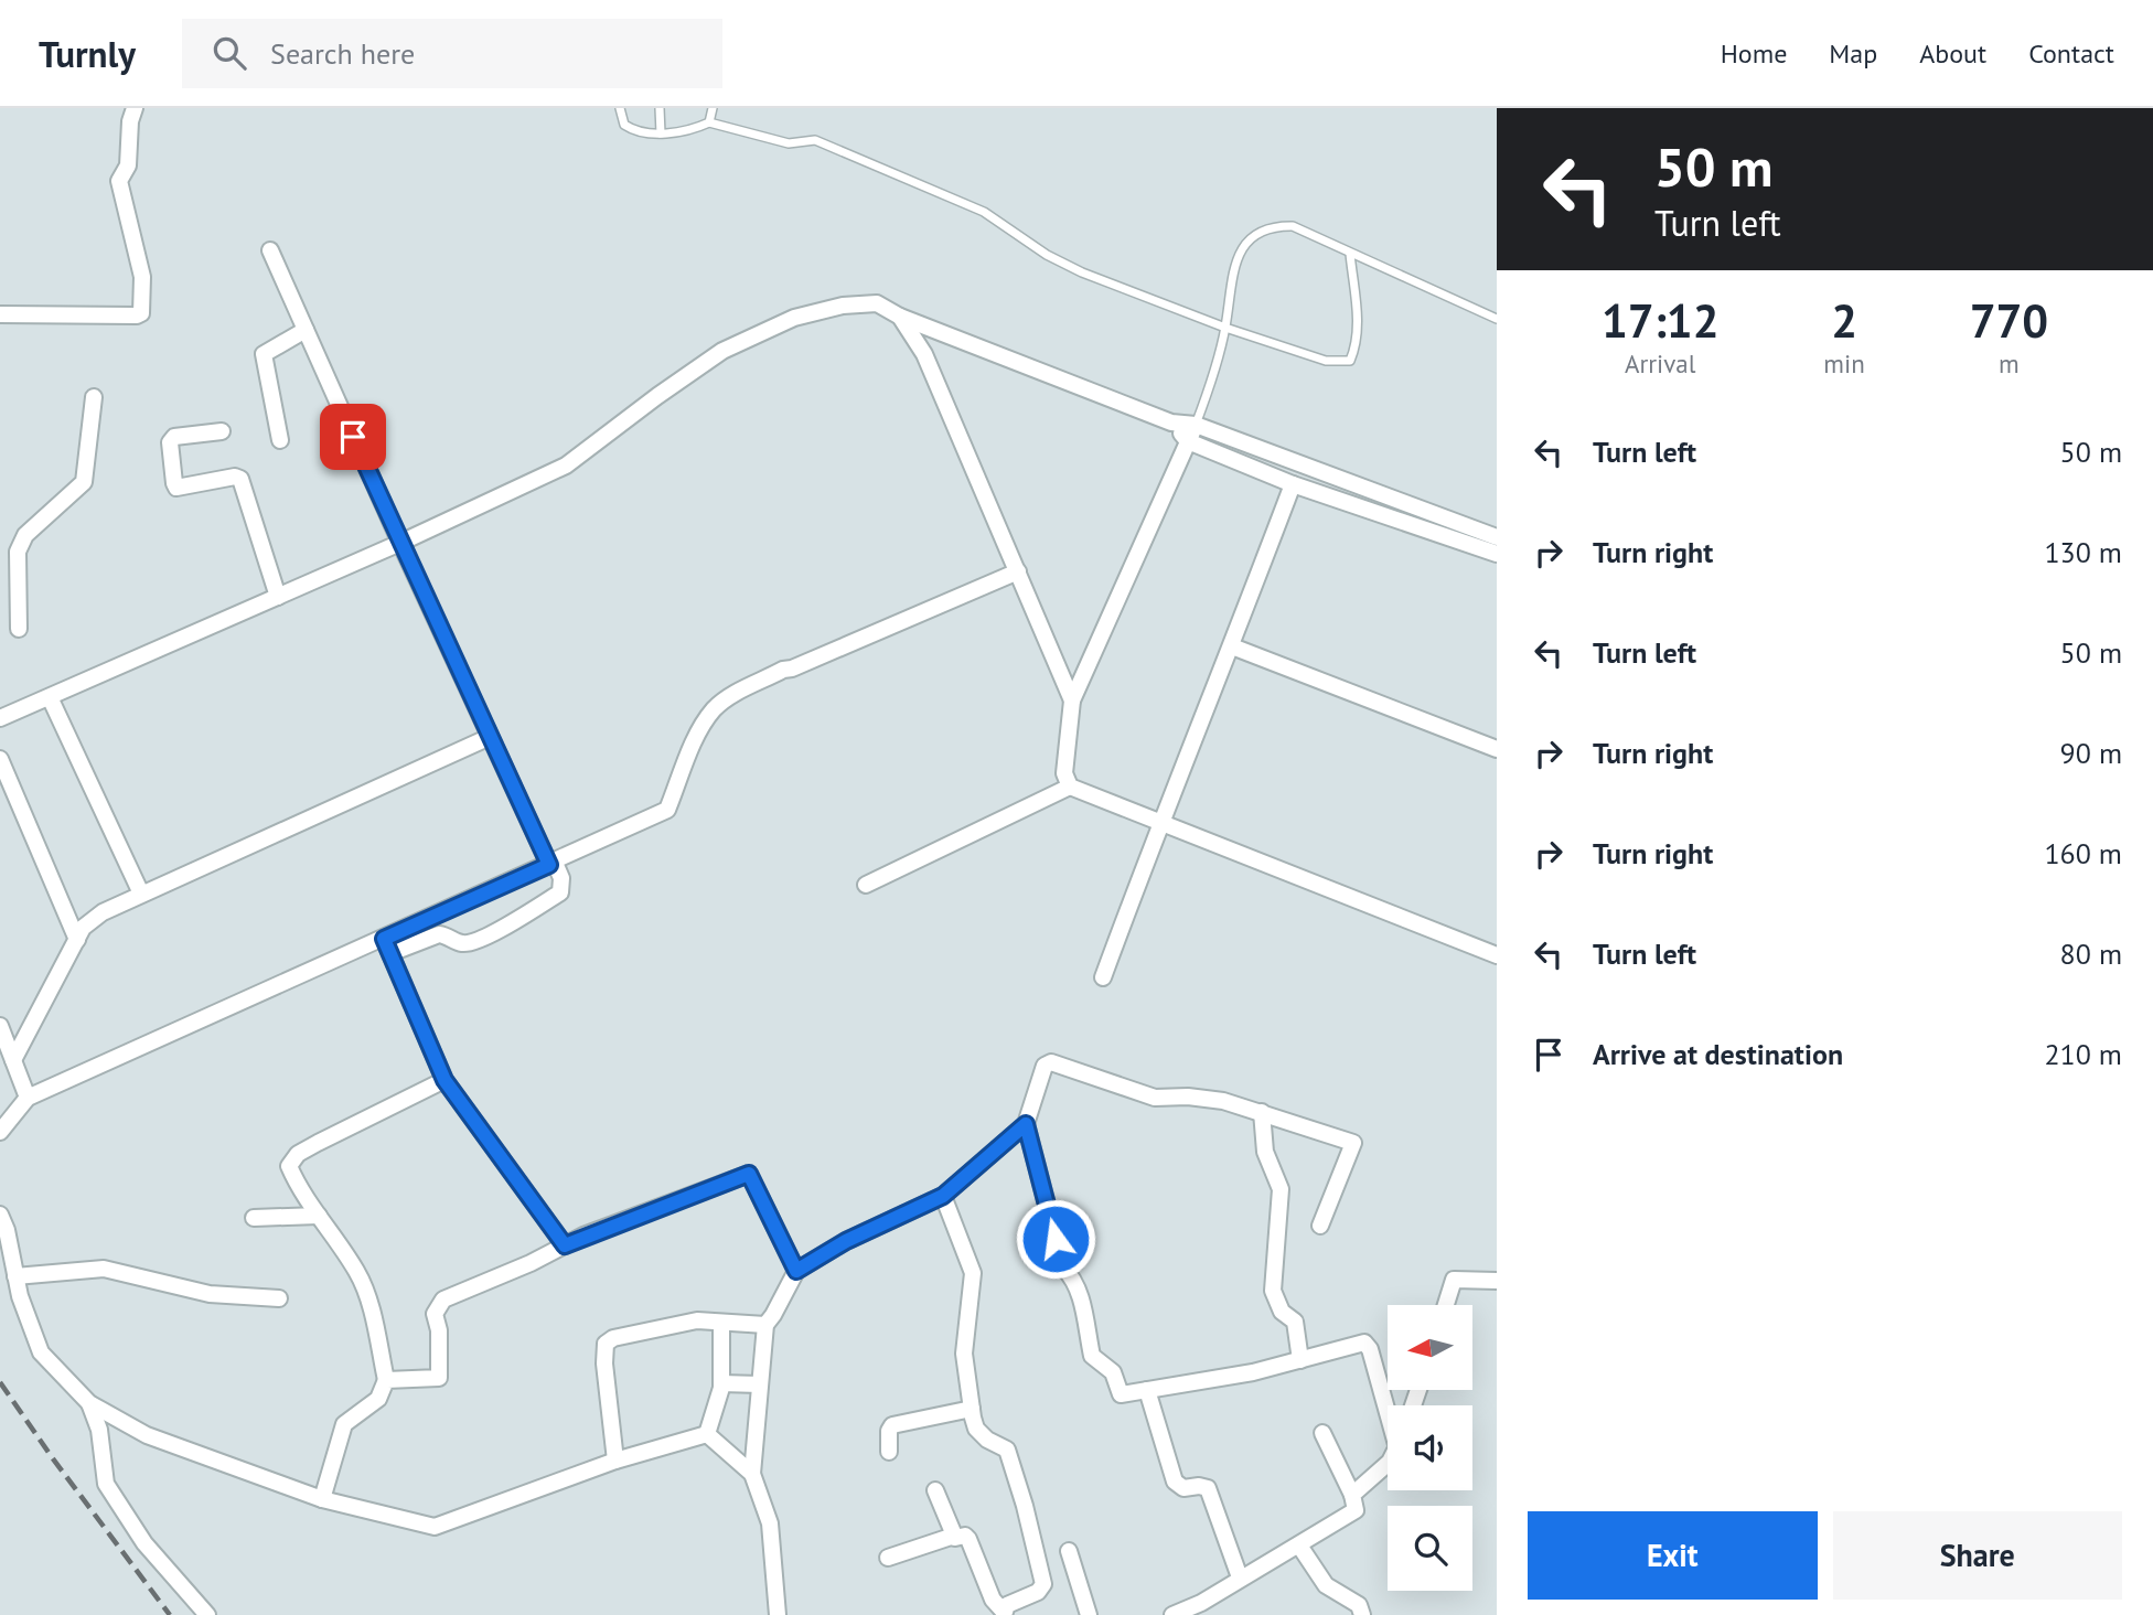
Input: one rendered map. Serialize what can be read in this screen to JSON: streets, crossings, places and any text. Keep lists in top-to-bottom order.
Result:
{
  "north": "left",
  "page": {
    "header": "Turnly",
    "search": "Search here",
    "nav": [
      "Home",
      "Map",
      "About",
      "Contact"
    ],
    "turn": ["50 m", "Turn left"],
    "eta": [
      "17:12",
      "Arrival",
      "2",
      "min",
      "770",
      "m"
    ],
    "list": [
      {
        "name": "Turn left",
        "value": "50 m"
      },
      {
        "name": "Turn right",
        "value": "130 m"
      },
      {
        "name": "Turn left",
        "value": "50 m"
      },
      {
        "name": "Turn right",
        "value": "90 m"
      },
      {
        "name": "Turn right",
        "value": "160 m"
      },
      {
        "name": "Turn left",
        "value": "80 m"
      },
      {
        "name": "Arrive at destination",
        "value": "210 m"
      }
    ],
    "buttons": ["Exit", "Share"]
  }
}
